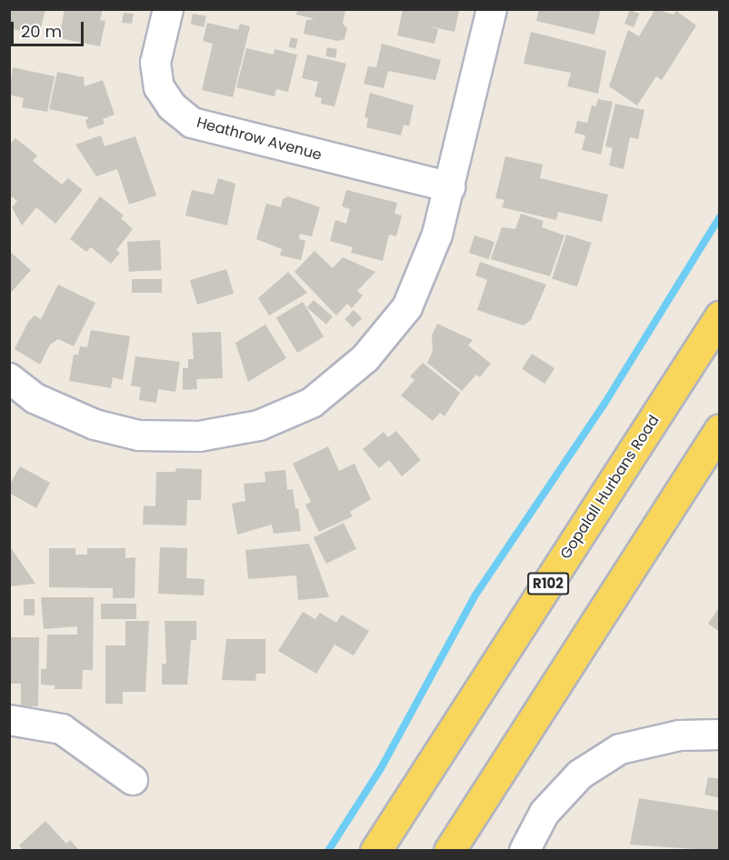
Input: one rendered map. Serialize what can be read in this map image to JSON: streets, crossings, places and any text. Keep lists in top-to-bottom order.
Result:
{
  "streets": {
    "main road": ["Gopalall Hurbans Road", "R102"],
    "street": ["Heathrow Avenue"]
  },
  "scale_bar": "20 m"
}
